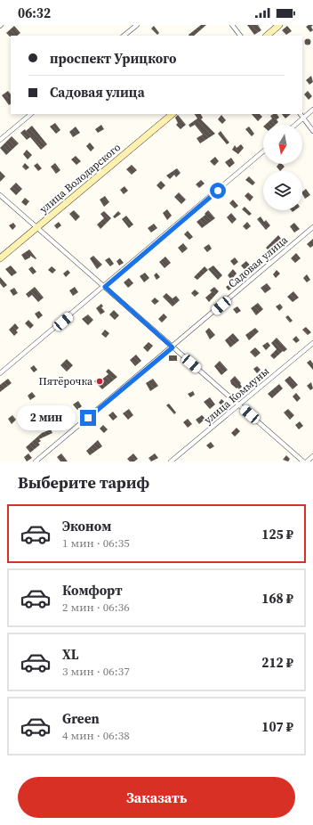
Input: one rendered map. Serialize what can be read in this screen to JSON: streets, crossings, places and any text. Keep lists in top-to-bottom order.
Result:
{
  "streets": {
    "street": ["улица Володарского", "Садовая улица", "улица Коммуны"]
  },
  "places": ["Пятёрочка"],
  "north": "bottom",
  "page": {
    "status": "06:32",
    "banner": ["проспект Урицкого", "Садовая улица"],
    "bubble": "2 мин",
    "heading": "Выберите тариф",
    "list": [
      {
        "name": "Эконом",
        "note": "1 мин · 06:35",
        "value": "125 ₽"
      },
      {
        "name": "Комфорт",
        "note": "2 мин · 06:36",
        "value": "168 ₽"
      },
      {
        "name": "XL",
        "note": "3 мин · 06:37",
        "value": "212 ₽"
      },
      {
        "name": "Green",
        "note": "4 мин · 06:38",
        "value": "107 ₽"
      }
    ],
    "buttons": "Заказать"
  }
}
